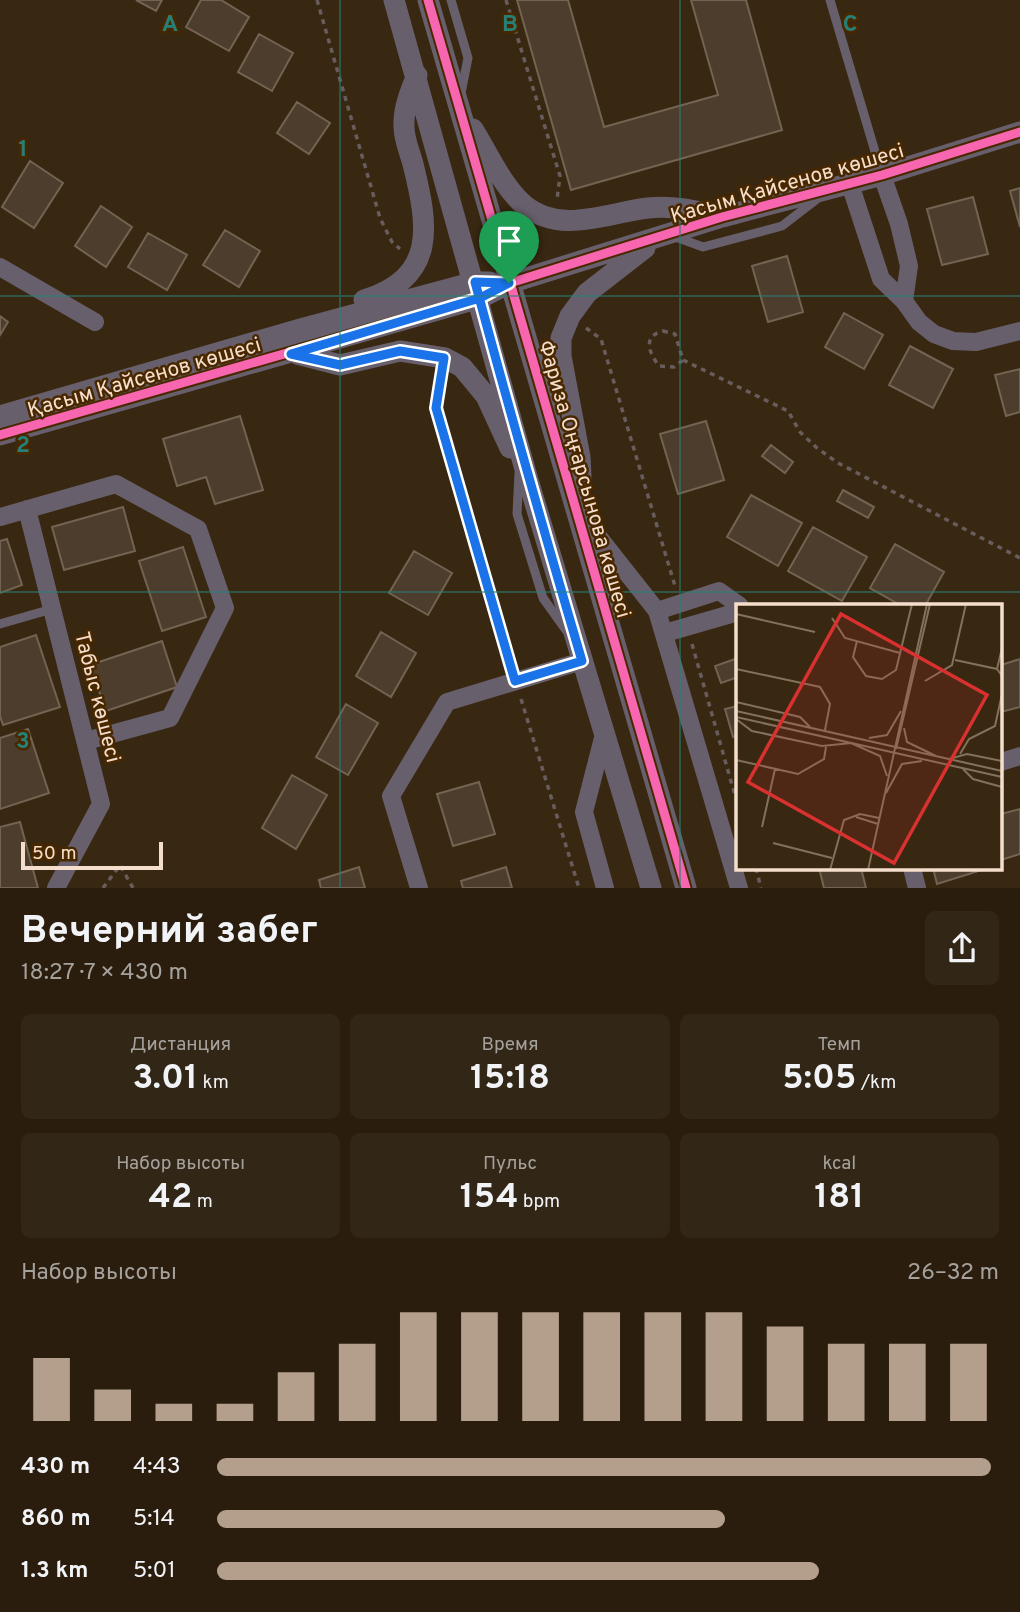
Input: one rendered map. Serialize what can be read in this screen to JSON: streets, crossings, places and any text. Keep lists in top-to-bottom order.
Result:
{
  "streets": {
    "street": ["Қасым Қайсенов көшесі", "Фариза Оңғарсынова көшесі", "Табыс көшесі"]
  },
  "crossings": [
    ["Қасым Қайсенов көшесі", "Фариза Оңғарсынова көшесі"]
  ],
  "scale_bar": "50 m",
  "page": {
    "scale": "50 m",
    "heading": ["Вечерний забег", "18:27 · 7 × 430 m"],
    "stats": [
      ["Дистанция", "3.01 km"],
      ["Время", "15:18"],
      ["Темп", "5:05 /km"],
      ["Набор высоты", "42 m"],
      ["Пульс", "154 bpm"],
      ["kcal", "181"]
    ],
    "chart": ["Набор высоты", "26–32 m"],
    "list": [
      {
        "name": "430 m",
        "note": "4:43"
      },
      {
        "name": "860 m",
        "note": "5:14"
      },
      {
        "name": "1.3 km",
        "note": "5:01"
      }
    ]
  },
  "grid": {
    "columns": ["A", "B", "C"],
    "rows": ["1", "2", "3"]
  }
}
